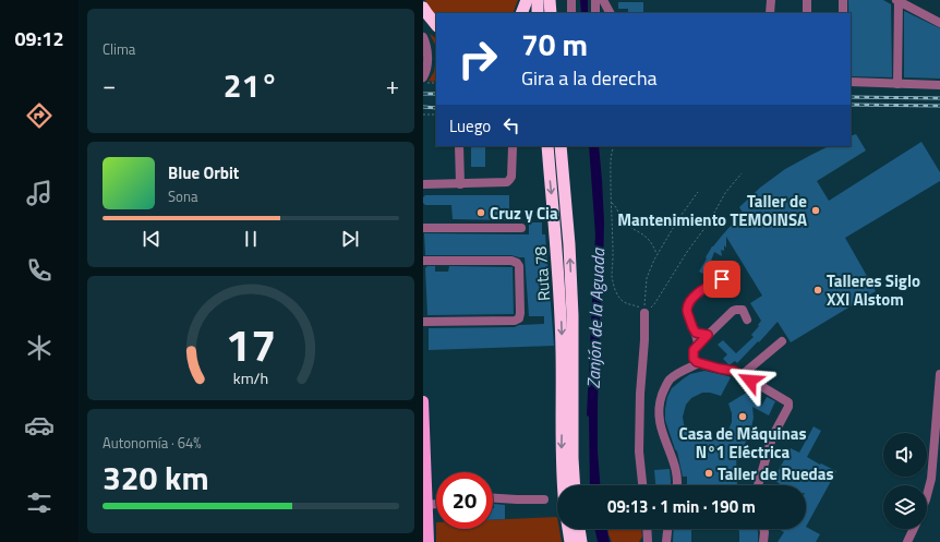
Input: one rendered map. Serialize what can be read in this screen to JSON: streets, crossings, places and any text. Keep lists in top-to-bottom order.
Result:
{
  "streets": {
    "highway": ["Ruta 78"]
  },
  "water": ["Zanjón de la Aguada"],
  "places": [
    "Taller de Mantenimiento TEMOINSA",
    "Cruz y Cia",
    "Talleres Siglo XXI Alstom",
    "Casa de Máquinas N°1 Eléctrica",
    "Taller de Ruedas"
  ],
  "page": {
    "tabs": "09:12",
    "tile": [
      "Clima",
      ["Autonomía · 64%", "320 km"]
    ],
    "turn": ["70 m", "Gira a la derecha"],
    "heat": ["−", "21°", "+"],
    "then": "Luego",
    "song": ["Blue Orbit", "Sona"],
    "limit": "20",
    "trip": "09:13 · 1 min · 190 m",
    "gauge": ["17", "km/h"]
  }
}
